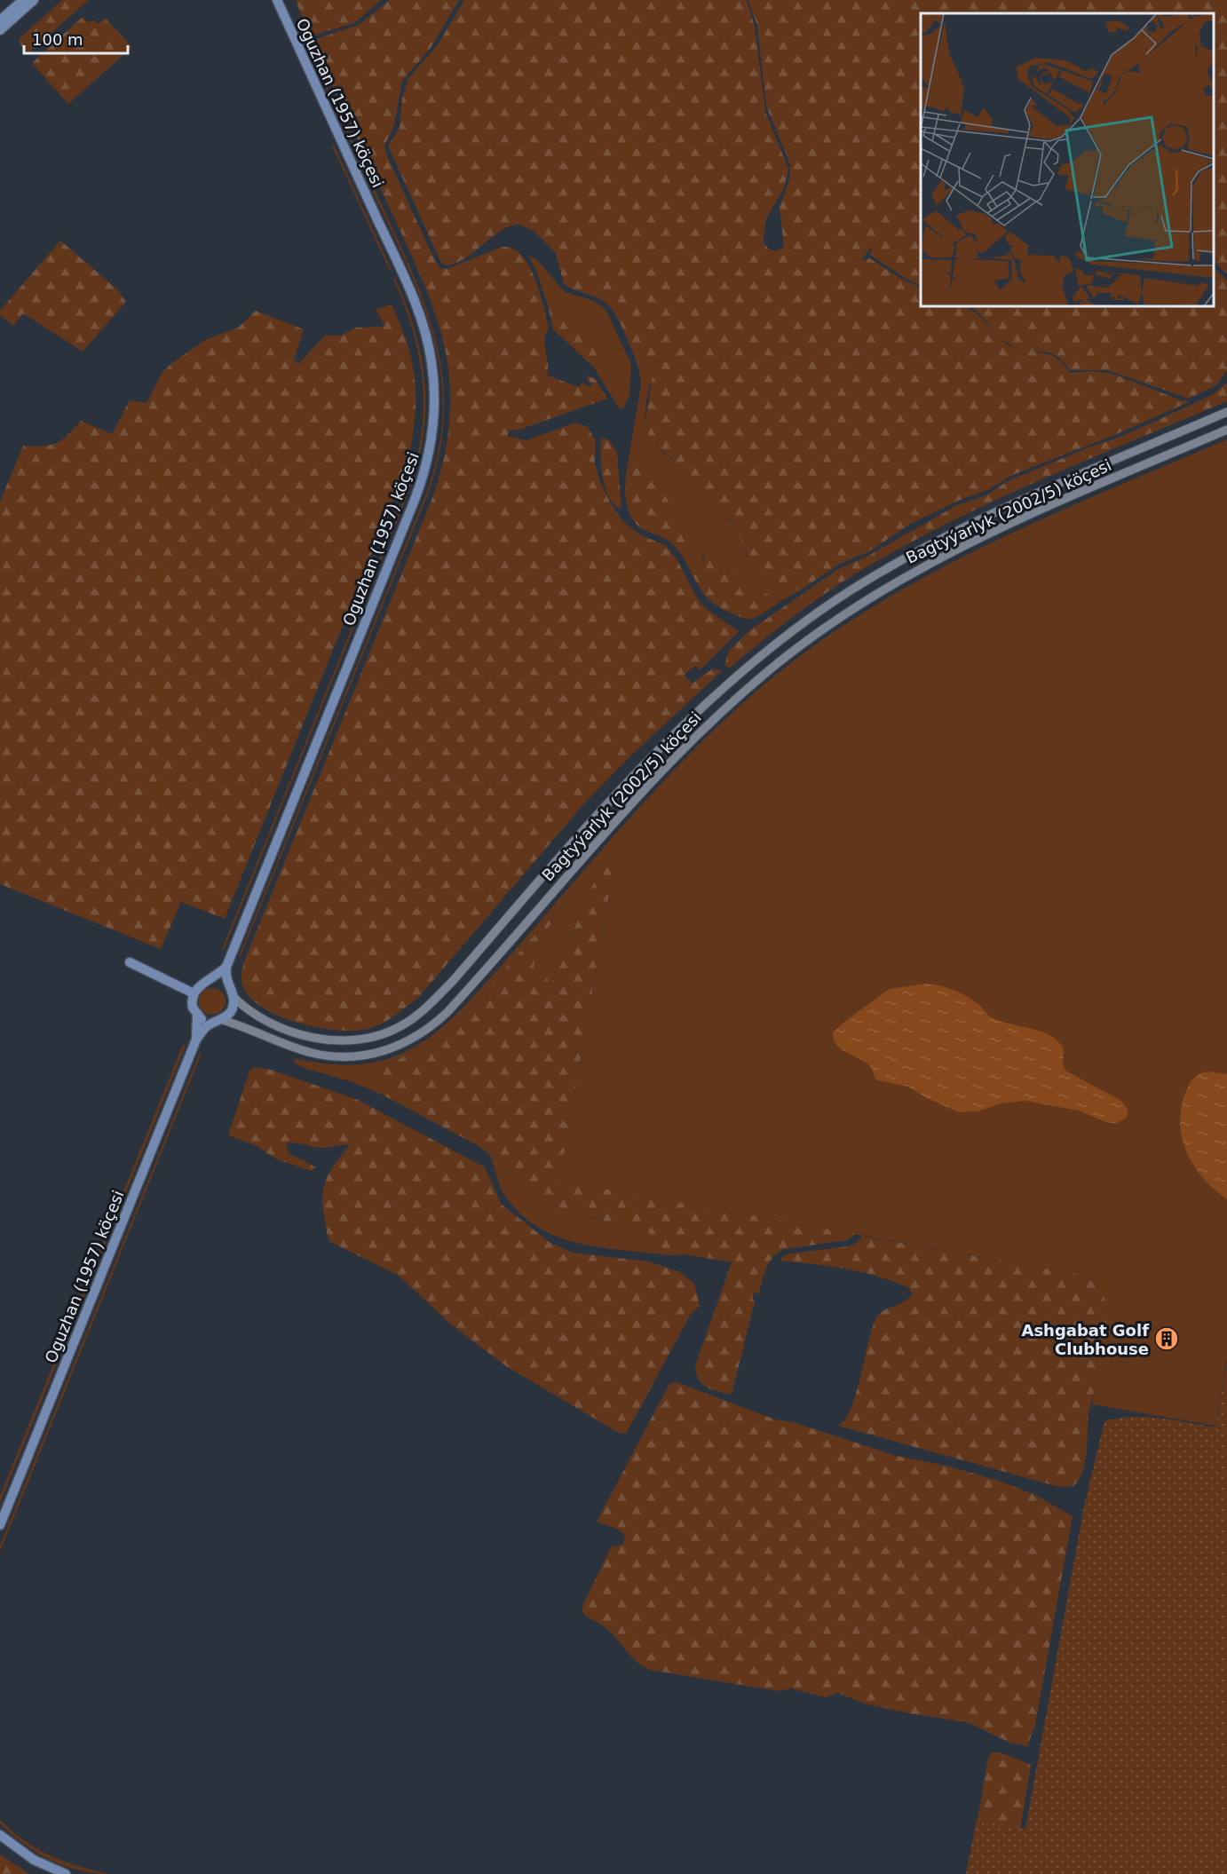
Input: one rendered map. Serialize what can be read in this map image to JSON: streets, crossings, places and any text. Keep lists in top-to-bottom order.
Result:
{
  "streets": {
    "main road": ["Oguzhan (1957) köçesi"],
    "street": ["Bagtyýarlyk (2002/5) köçesi"]
  },
  "crossings": [
    ["Oguzhan (1957) köçesi", "Bagtyýarlyk (2002/5) köçesi"]
  ],
  "places": {
    "building": ["Ashgabat Golf Clubhouse"]
  },
  "scale_bar": "100 m"
}
